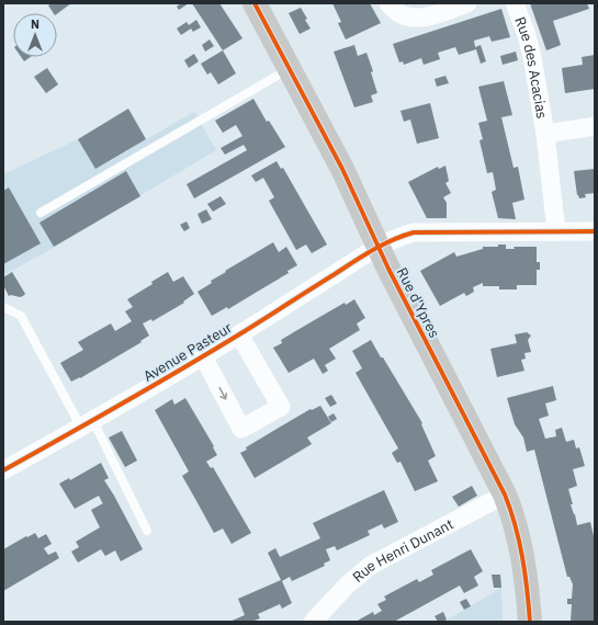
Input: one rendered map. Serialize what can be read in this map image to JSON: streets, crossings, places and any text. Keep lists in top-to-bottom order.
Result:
{
  "streets": {
    "main road": ["Rue d'Ypres"],
    "street": ["Rue des Acacias", "Avenue Pasteur", "Rue Henri Dunant"]
  },
  "crossings": [
    ["Rue des Acacias", "Avenue Pasteur"],
    ["Rue d'Ypres", "Avenue Pasteur"],
    ["Rue d'Ypres", "Rue Henri Dunant"]
  ],
  "north": "top"
}
